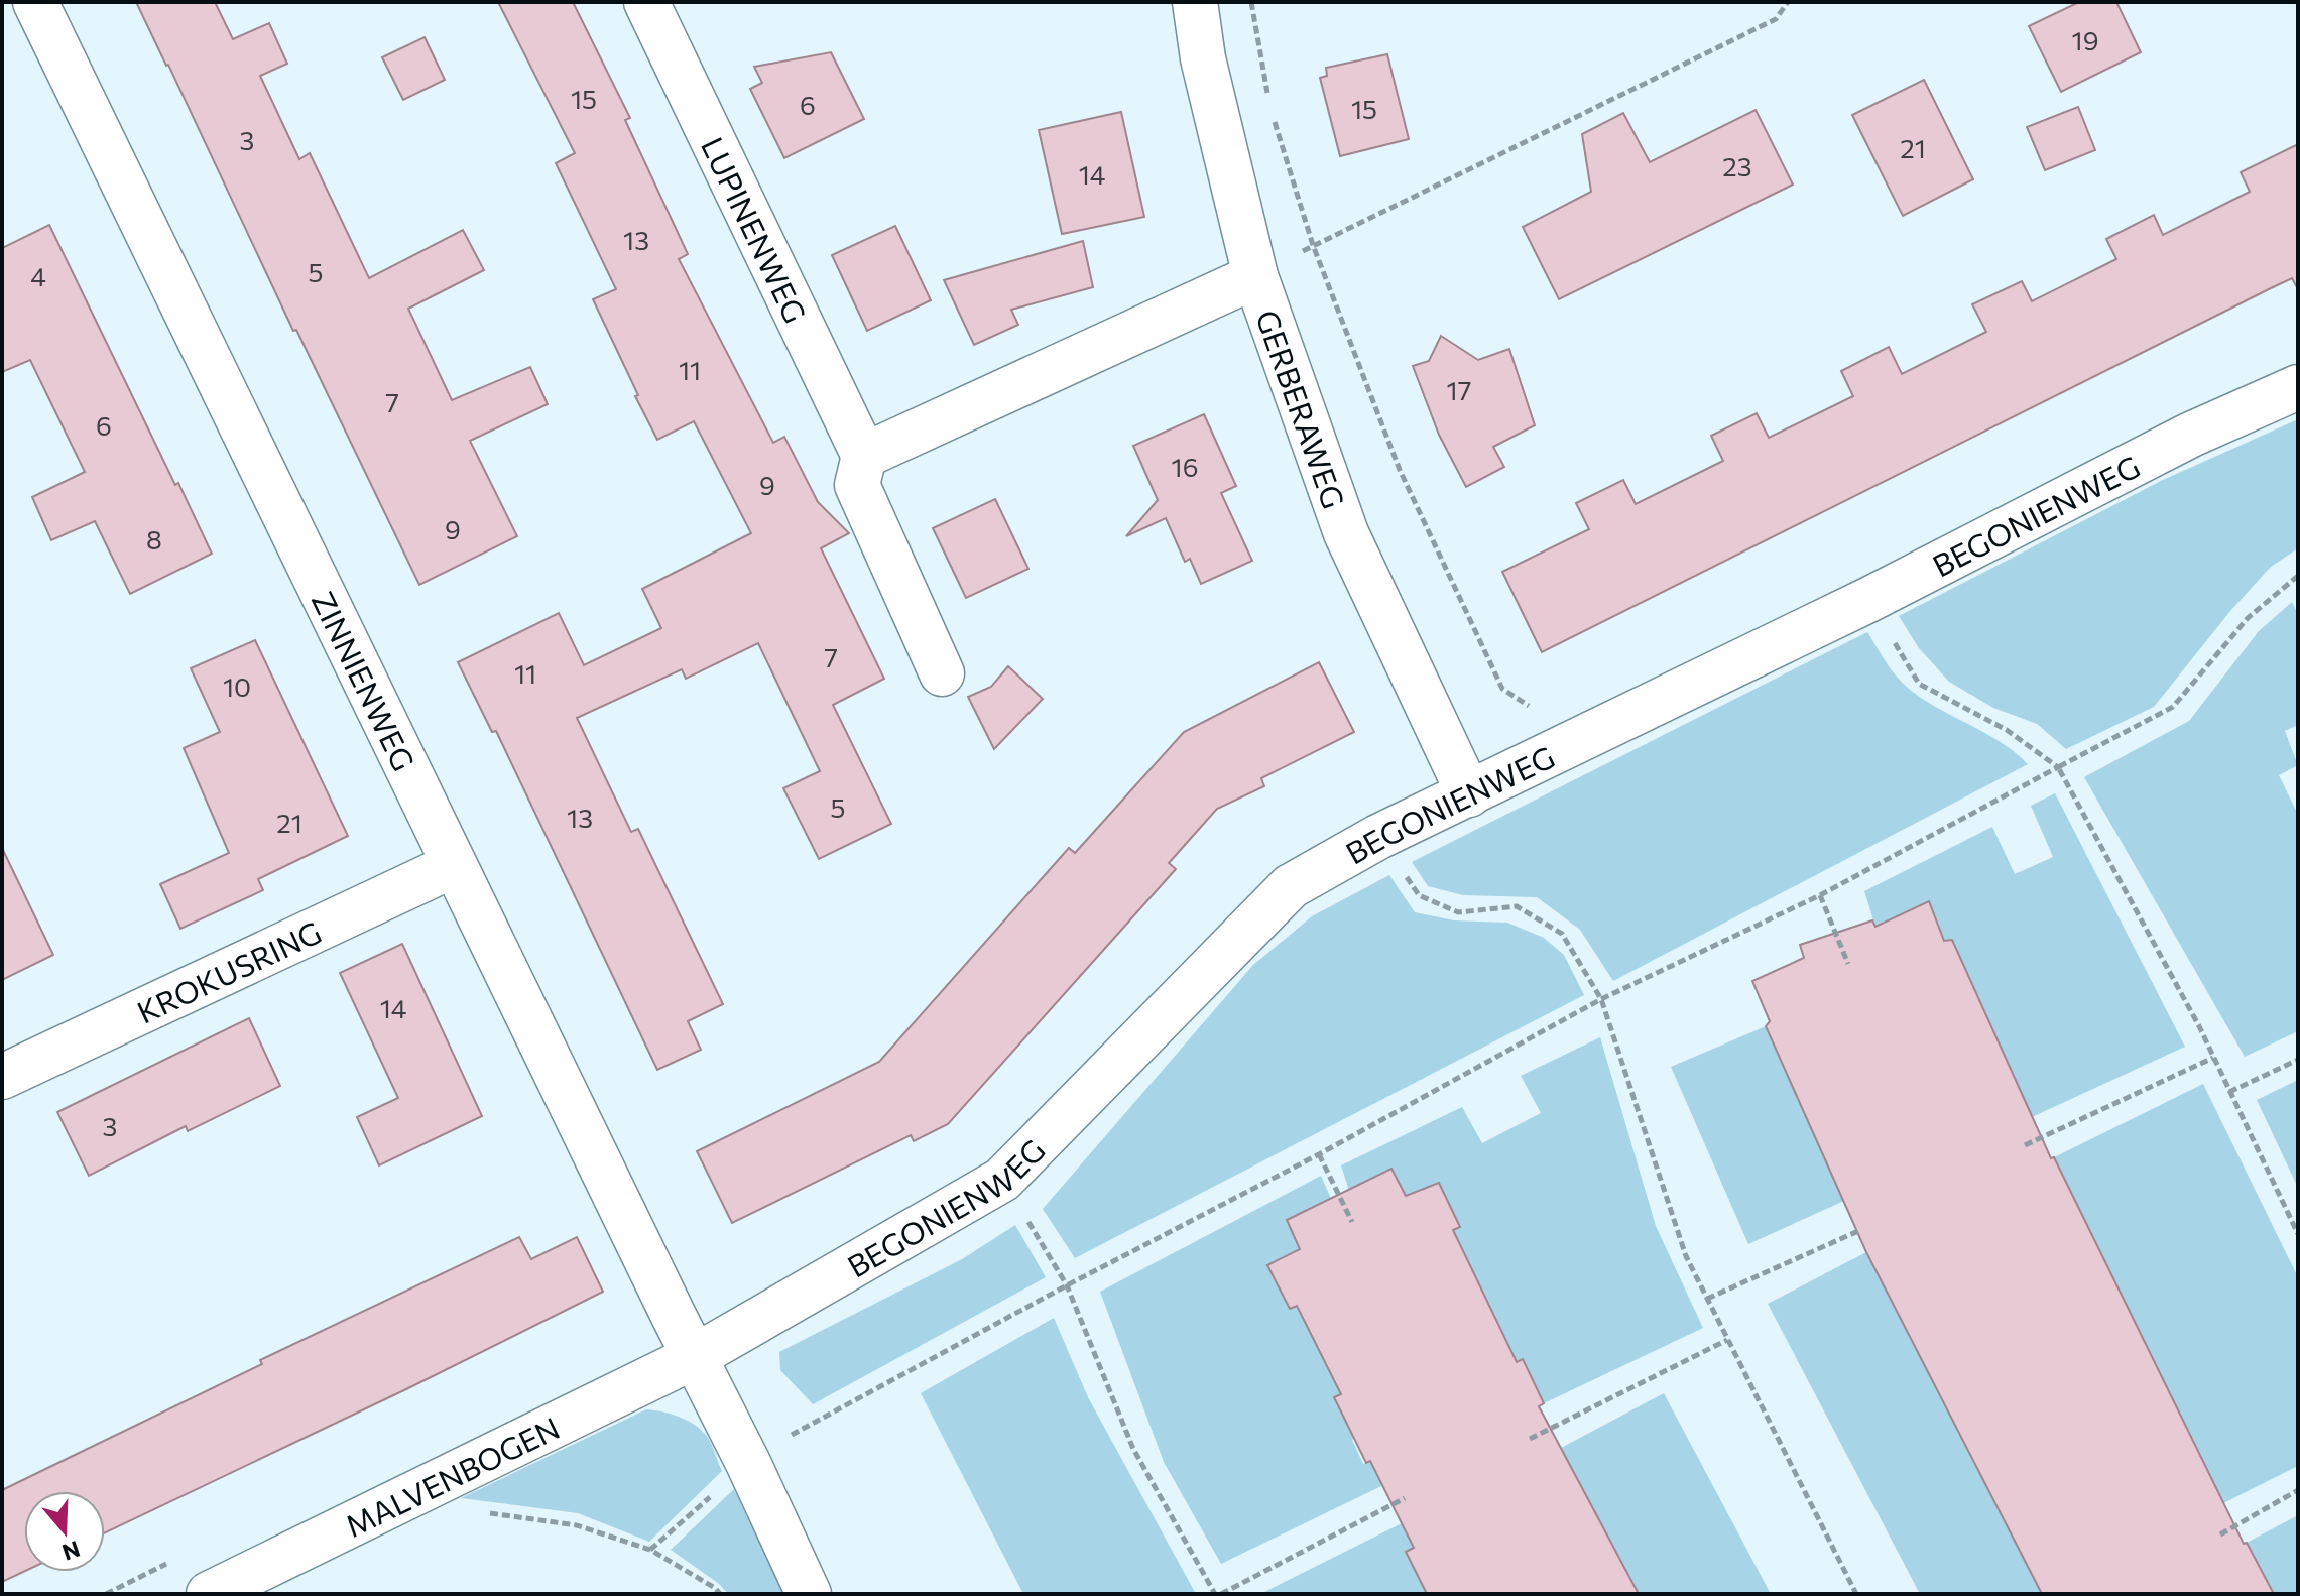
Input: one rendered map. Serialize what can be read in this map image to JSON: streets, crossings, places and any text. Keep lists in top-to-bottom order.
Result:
{
  "streets": {
    "street": [
      "LUPINENWEG",
      "GERBERAWEG",
      "BEGONIENWEG",
      "ZINNIENWEG",
      "KROKUSRING",
      "MALVENBOGEN"
    ]
  },
  "crossings": [
    ["GERBERAWEG", "BEGONIENWEG"],
    ["BEGONIENWEG", "ZINNIENWEG"],
    ["BEGONIENWEG", "MALVENBOGEN"],
    ["ZINNIENWEG", "KROKUSRING"],
    ["ZINNIENWEG", "MALVENBOGEN"]
  ],
  "house_numbers": [
    "19",
    "15",
    "6",
    "15",
    "3",
    "21",
    "23",
    "14",
    "13",
    "5",
    "4",
    "11",
    "17",
    "7",
    "6",
    "16",
    "9",
    "9",
    "8",
    "7",
    "11",
    "10",
    "5",
    "13",
    "21",
    "14",
    "3"
  ],
  "north": "bottom"
}
